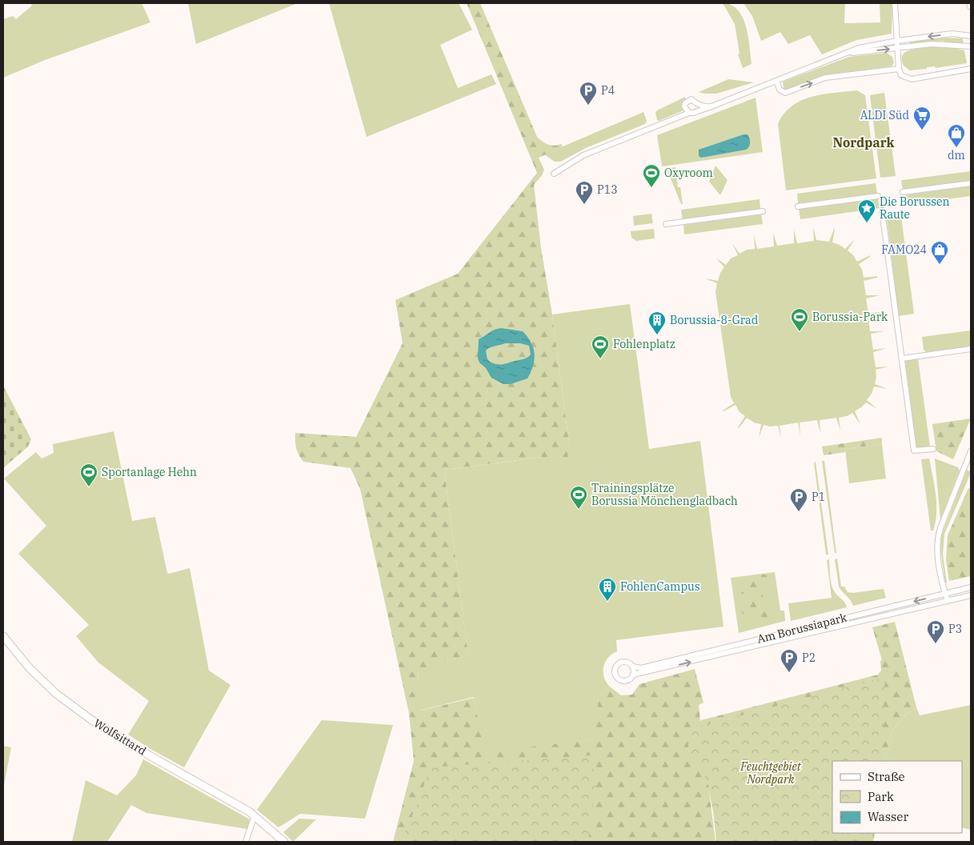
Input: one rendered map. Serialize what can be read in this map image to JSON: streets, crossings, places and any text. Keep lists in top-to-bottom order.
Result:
{
  "streets": {
    "street": ["Am Borussiapark", "Wolfsittard"]
  },
  "districts": ["Nordpark"],
  "parks": ["Feuchtgebiet Nordpark"],
  "places": {
    "parking": [
      "P4",
      "P13",
      "P1",
      "P3",
      "P2"
    ],
    "supermarket": ["ALDI Süd"],
    "shop": ["dm", "FAMO24"],
    "sports": [
      "Oxyroom",
      "Borussia-Park",
      "Fohlenplatz",
      "Sportanlage Hehn",
      "Trainingsplätze Borussia Mönchengladbach"
    ],
    "place": ["Die Borussen Raute"],
    "building": ["Borussia-8-Grad", "FohlenCampus"]
  },
  "legend": ["Straße", "Park", "Wasser"]
}
